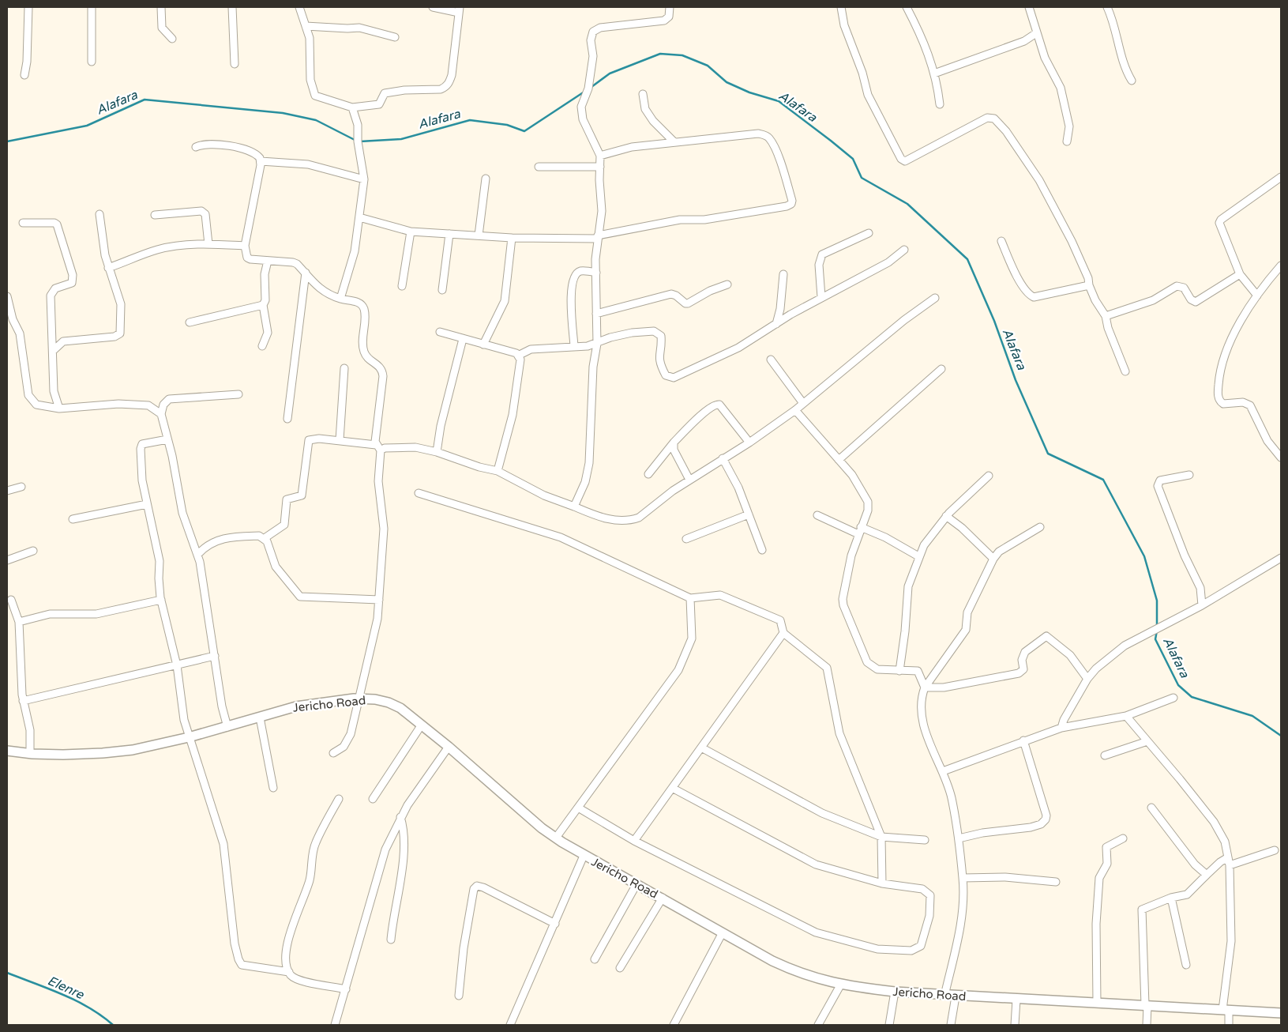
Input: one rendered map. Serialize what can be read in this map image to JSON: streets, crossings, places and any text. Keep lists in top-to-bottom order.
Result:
{
  "streets": {
    "street": ["Jericho Road"]
  },
  "water": ["Alafara", "Elenre"]
}
